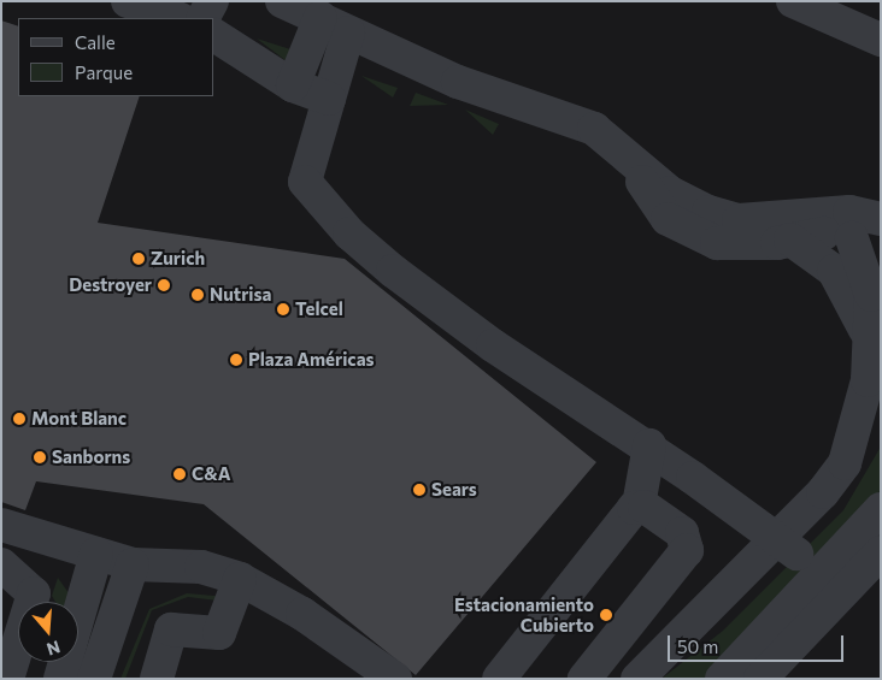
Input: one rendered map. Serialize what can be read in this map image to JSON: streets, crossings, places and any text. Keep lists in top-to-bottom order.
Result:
{
  "places": [
    "Zurich",
    "Destroyer",
    "Nutrisa",
    "Telcel",
    "Plaza Américas",
    "Mont Blanc",
    "Sanborns",
    "C&A",
    "Sears",
    "Estacionamiento Cubierto"
  ],
  "legend": ["Calle", "Parque"],
  "scale_bar": "50 m",
  "north": "bottom"
}
